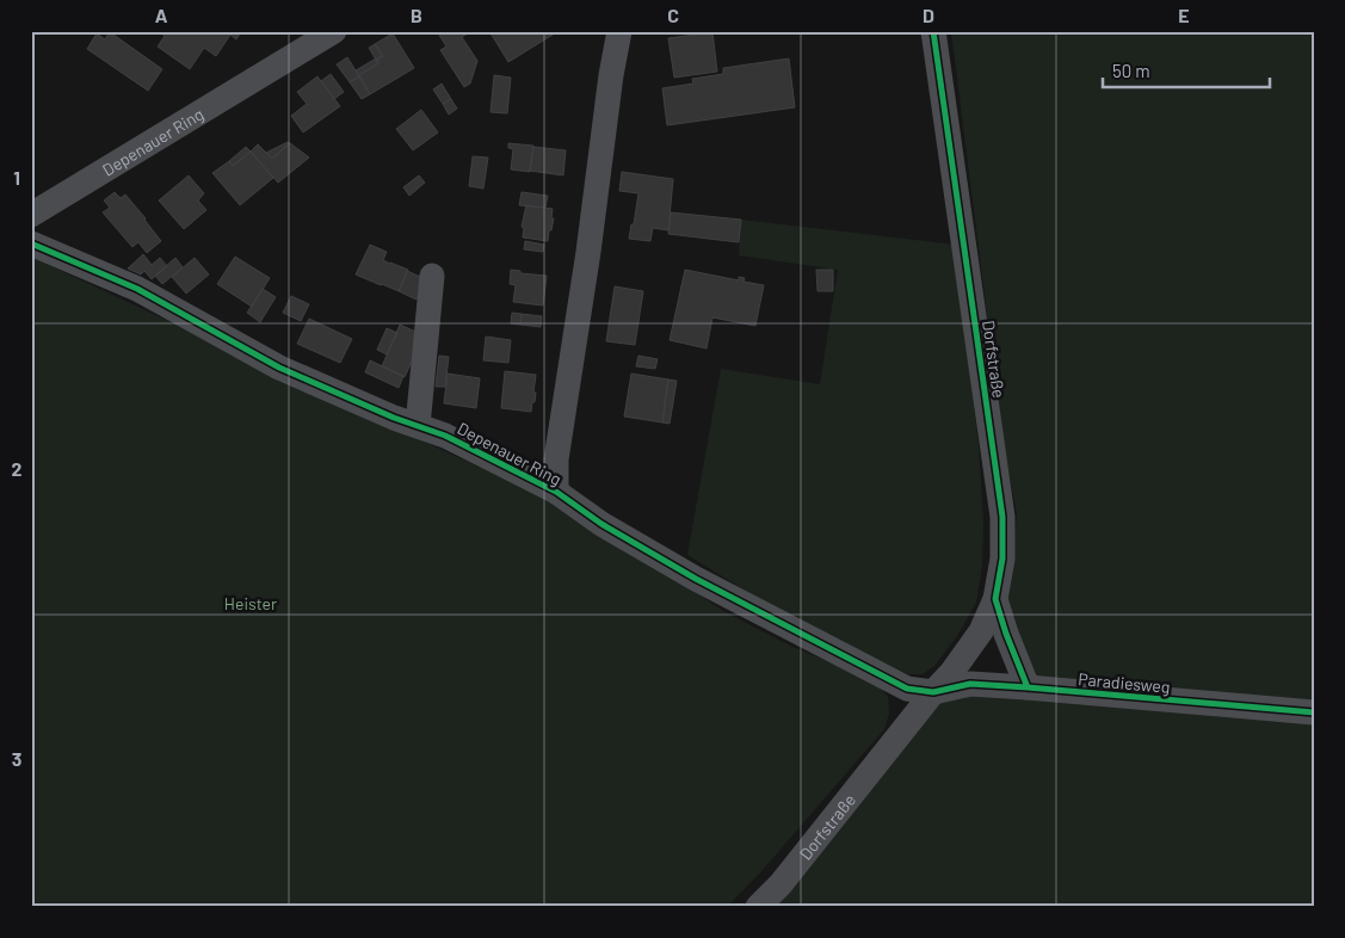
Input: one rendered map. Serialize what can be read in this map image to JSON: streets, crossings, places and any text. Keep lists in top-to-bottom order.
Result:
{
  "streets": {
    "street": ["Depenauer Ring", "Dorfstraße", "Paradiesweg"]
  },
  "crossings": [
    ["Depenauer Ring", "Dorfstraße"],
    ["Depenauer Ring", "Paradiesweg"],
    ["Dorfstraße", "Paradiesweg"]
  ],
  "parks": ["Heister"],
  "scale_bar": "50 m",
  "grid": {
    "columns": [
      "A",
      "B",
      "C",
      "D",
      "E"
    ],
    "rows": ["1", "2", "3"]
  }
}
